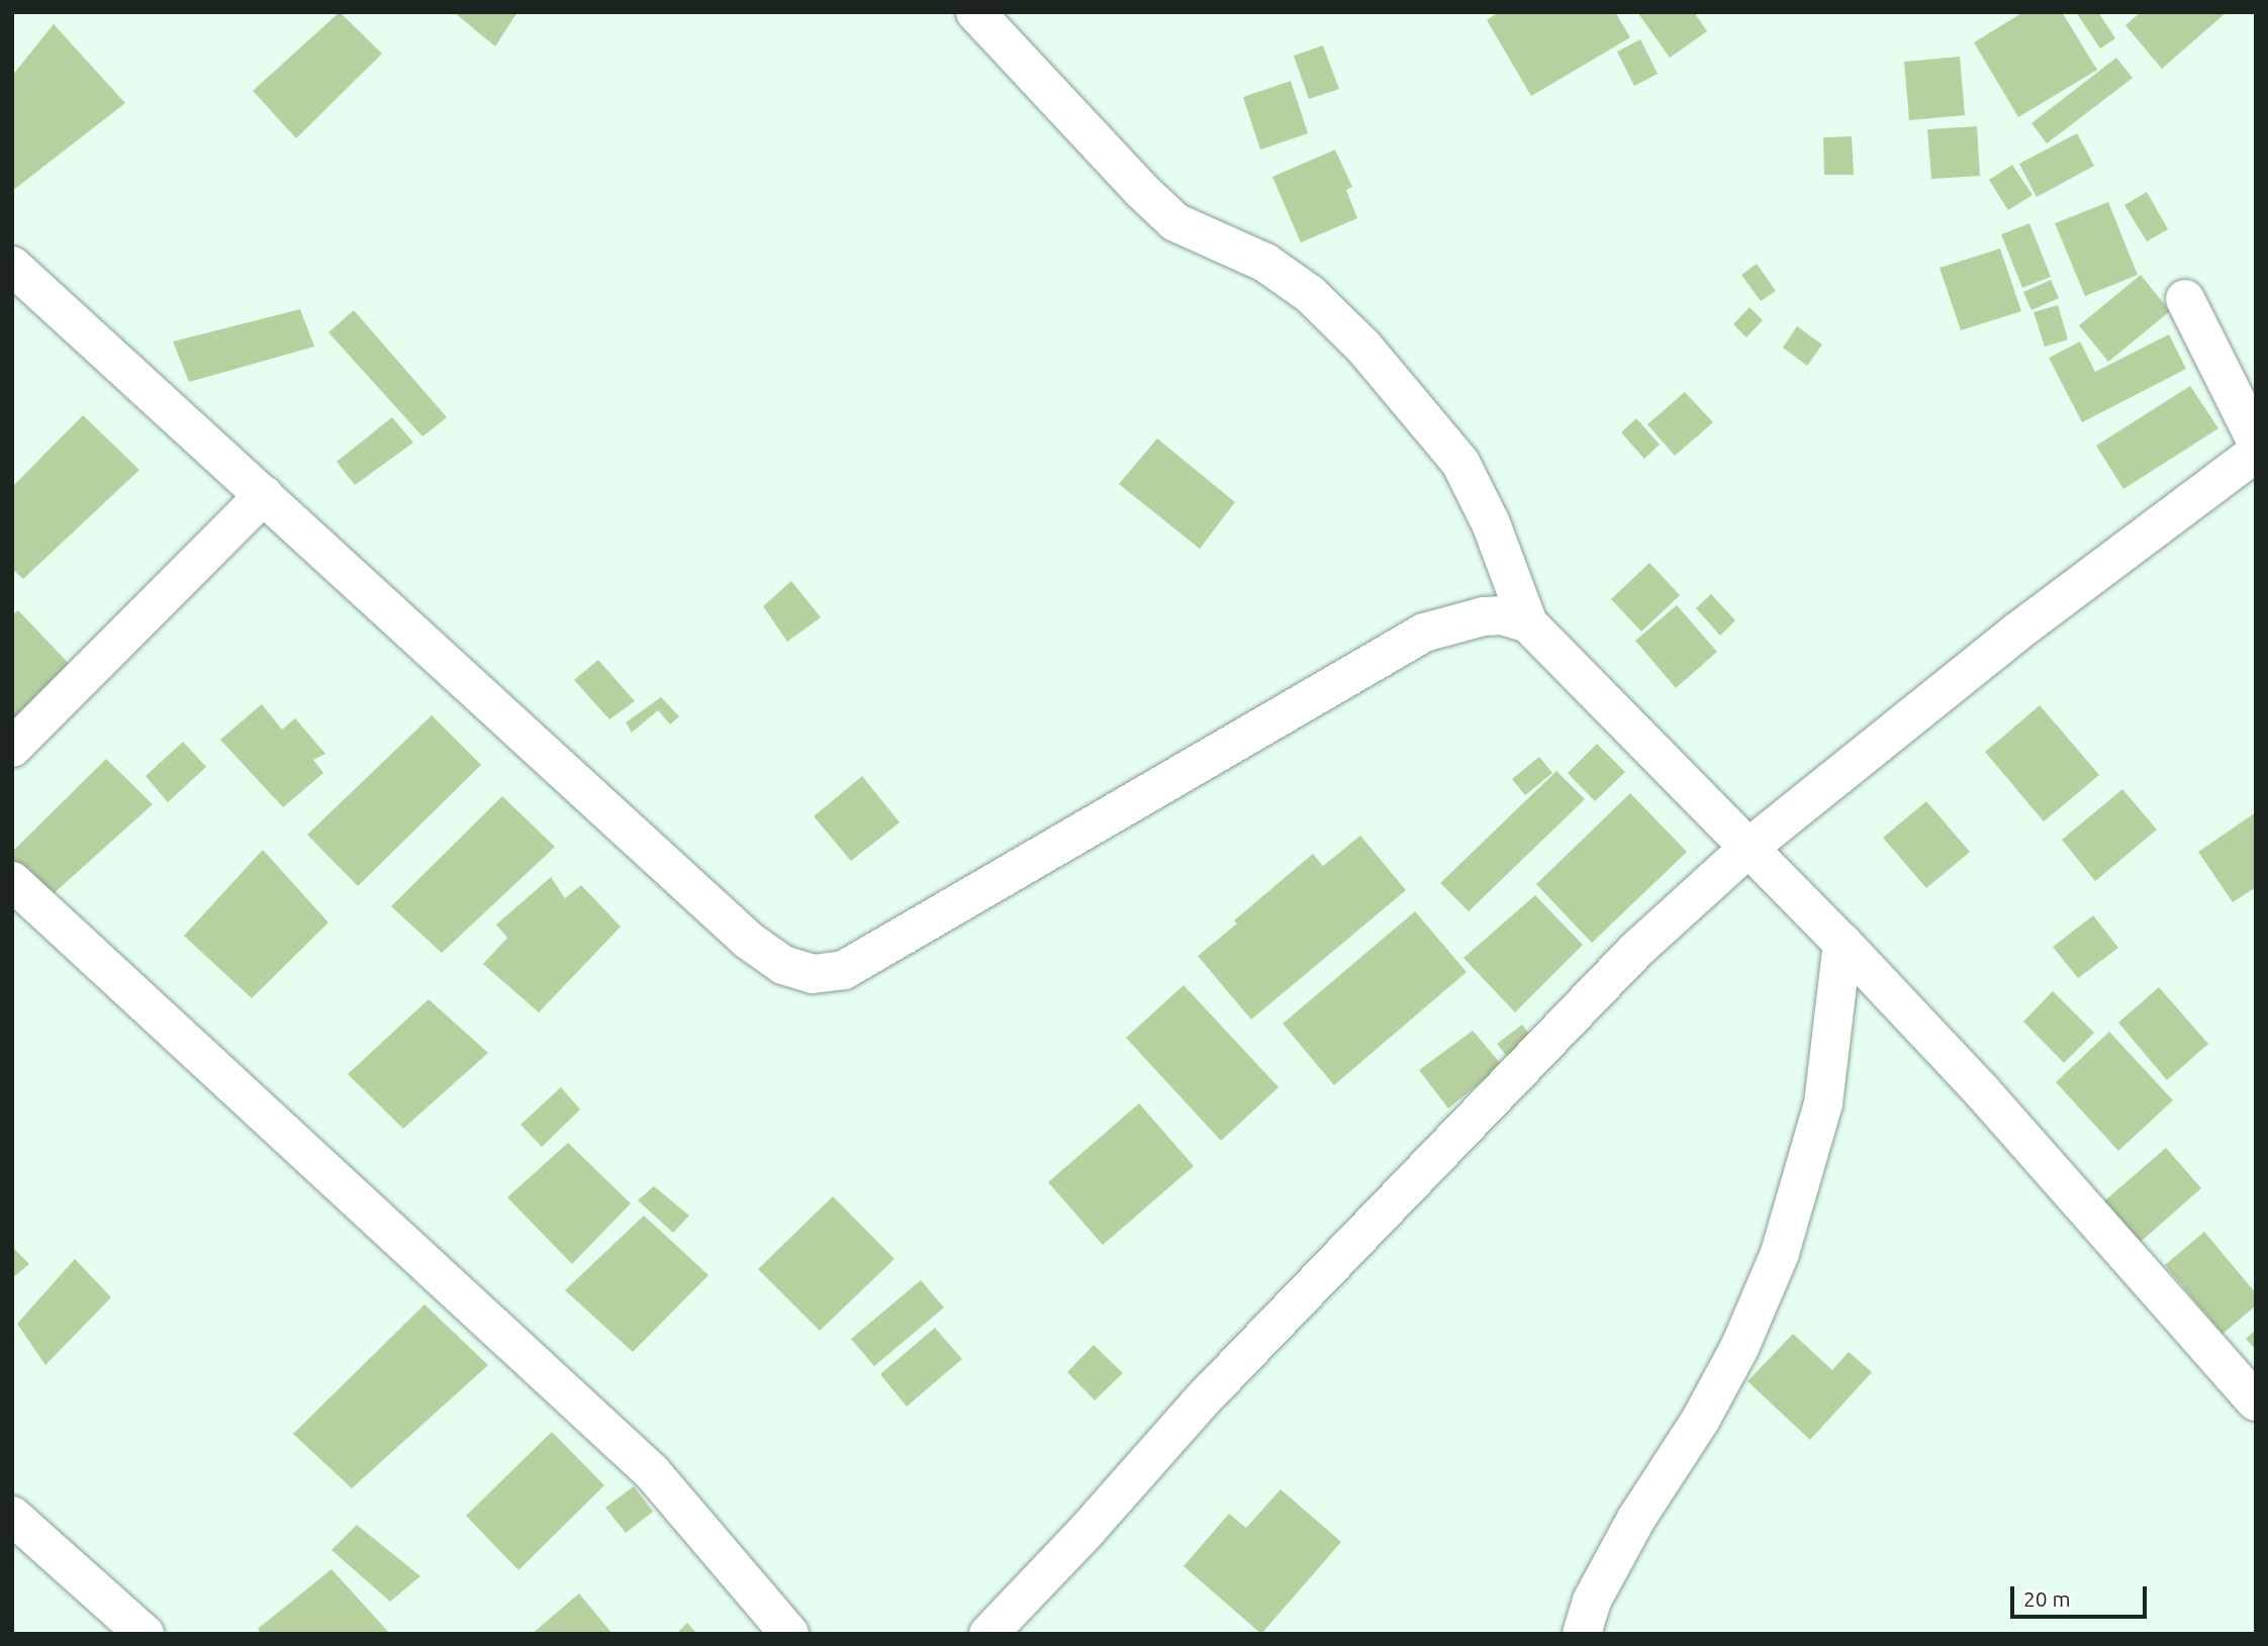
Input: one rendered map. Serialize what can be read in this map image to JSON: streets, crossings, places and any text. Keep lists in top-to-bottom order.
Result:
{
  "scale_bar": "20 m"
}
